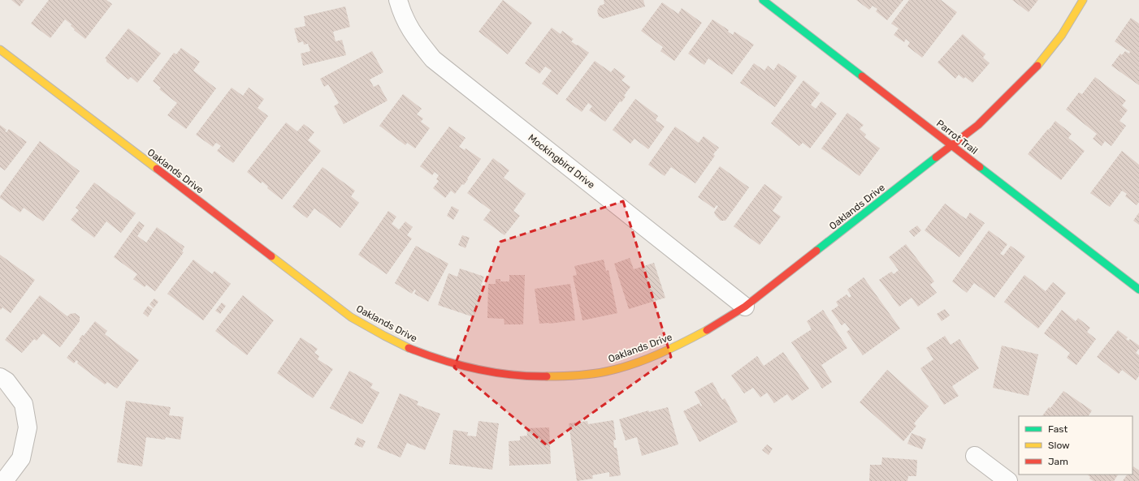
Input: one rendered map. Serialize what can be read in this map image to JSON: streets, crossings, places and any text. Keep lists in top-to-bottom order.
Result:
{
  "streets": {
    "street": ["Parrot Trail", "Mockingbird Drive", "Oaklands Drive"]
  },
  "crossings": [
    ["Parrot Trail", "Oaklands Drive"],
    ["Mockingbird Drive", "Oaklands Drive"]
  ],
  "legend": ["Fast", "Slow", "Jam"]
}
